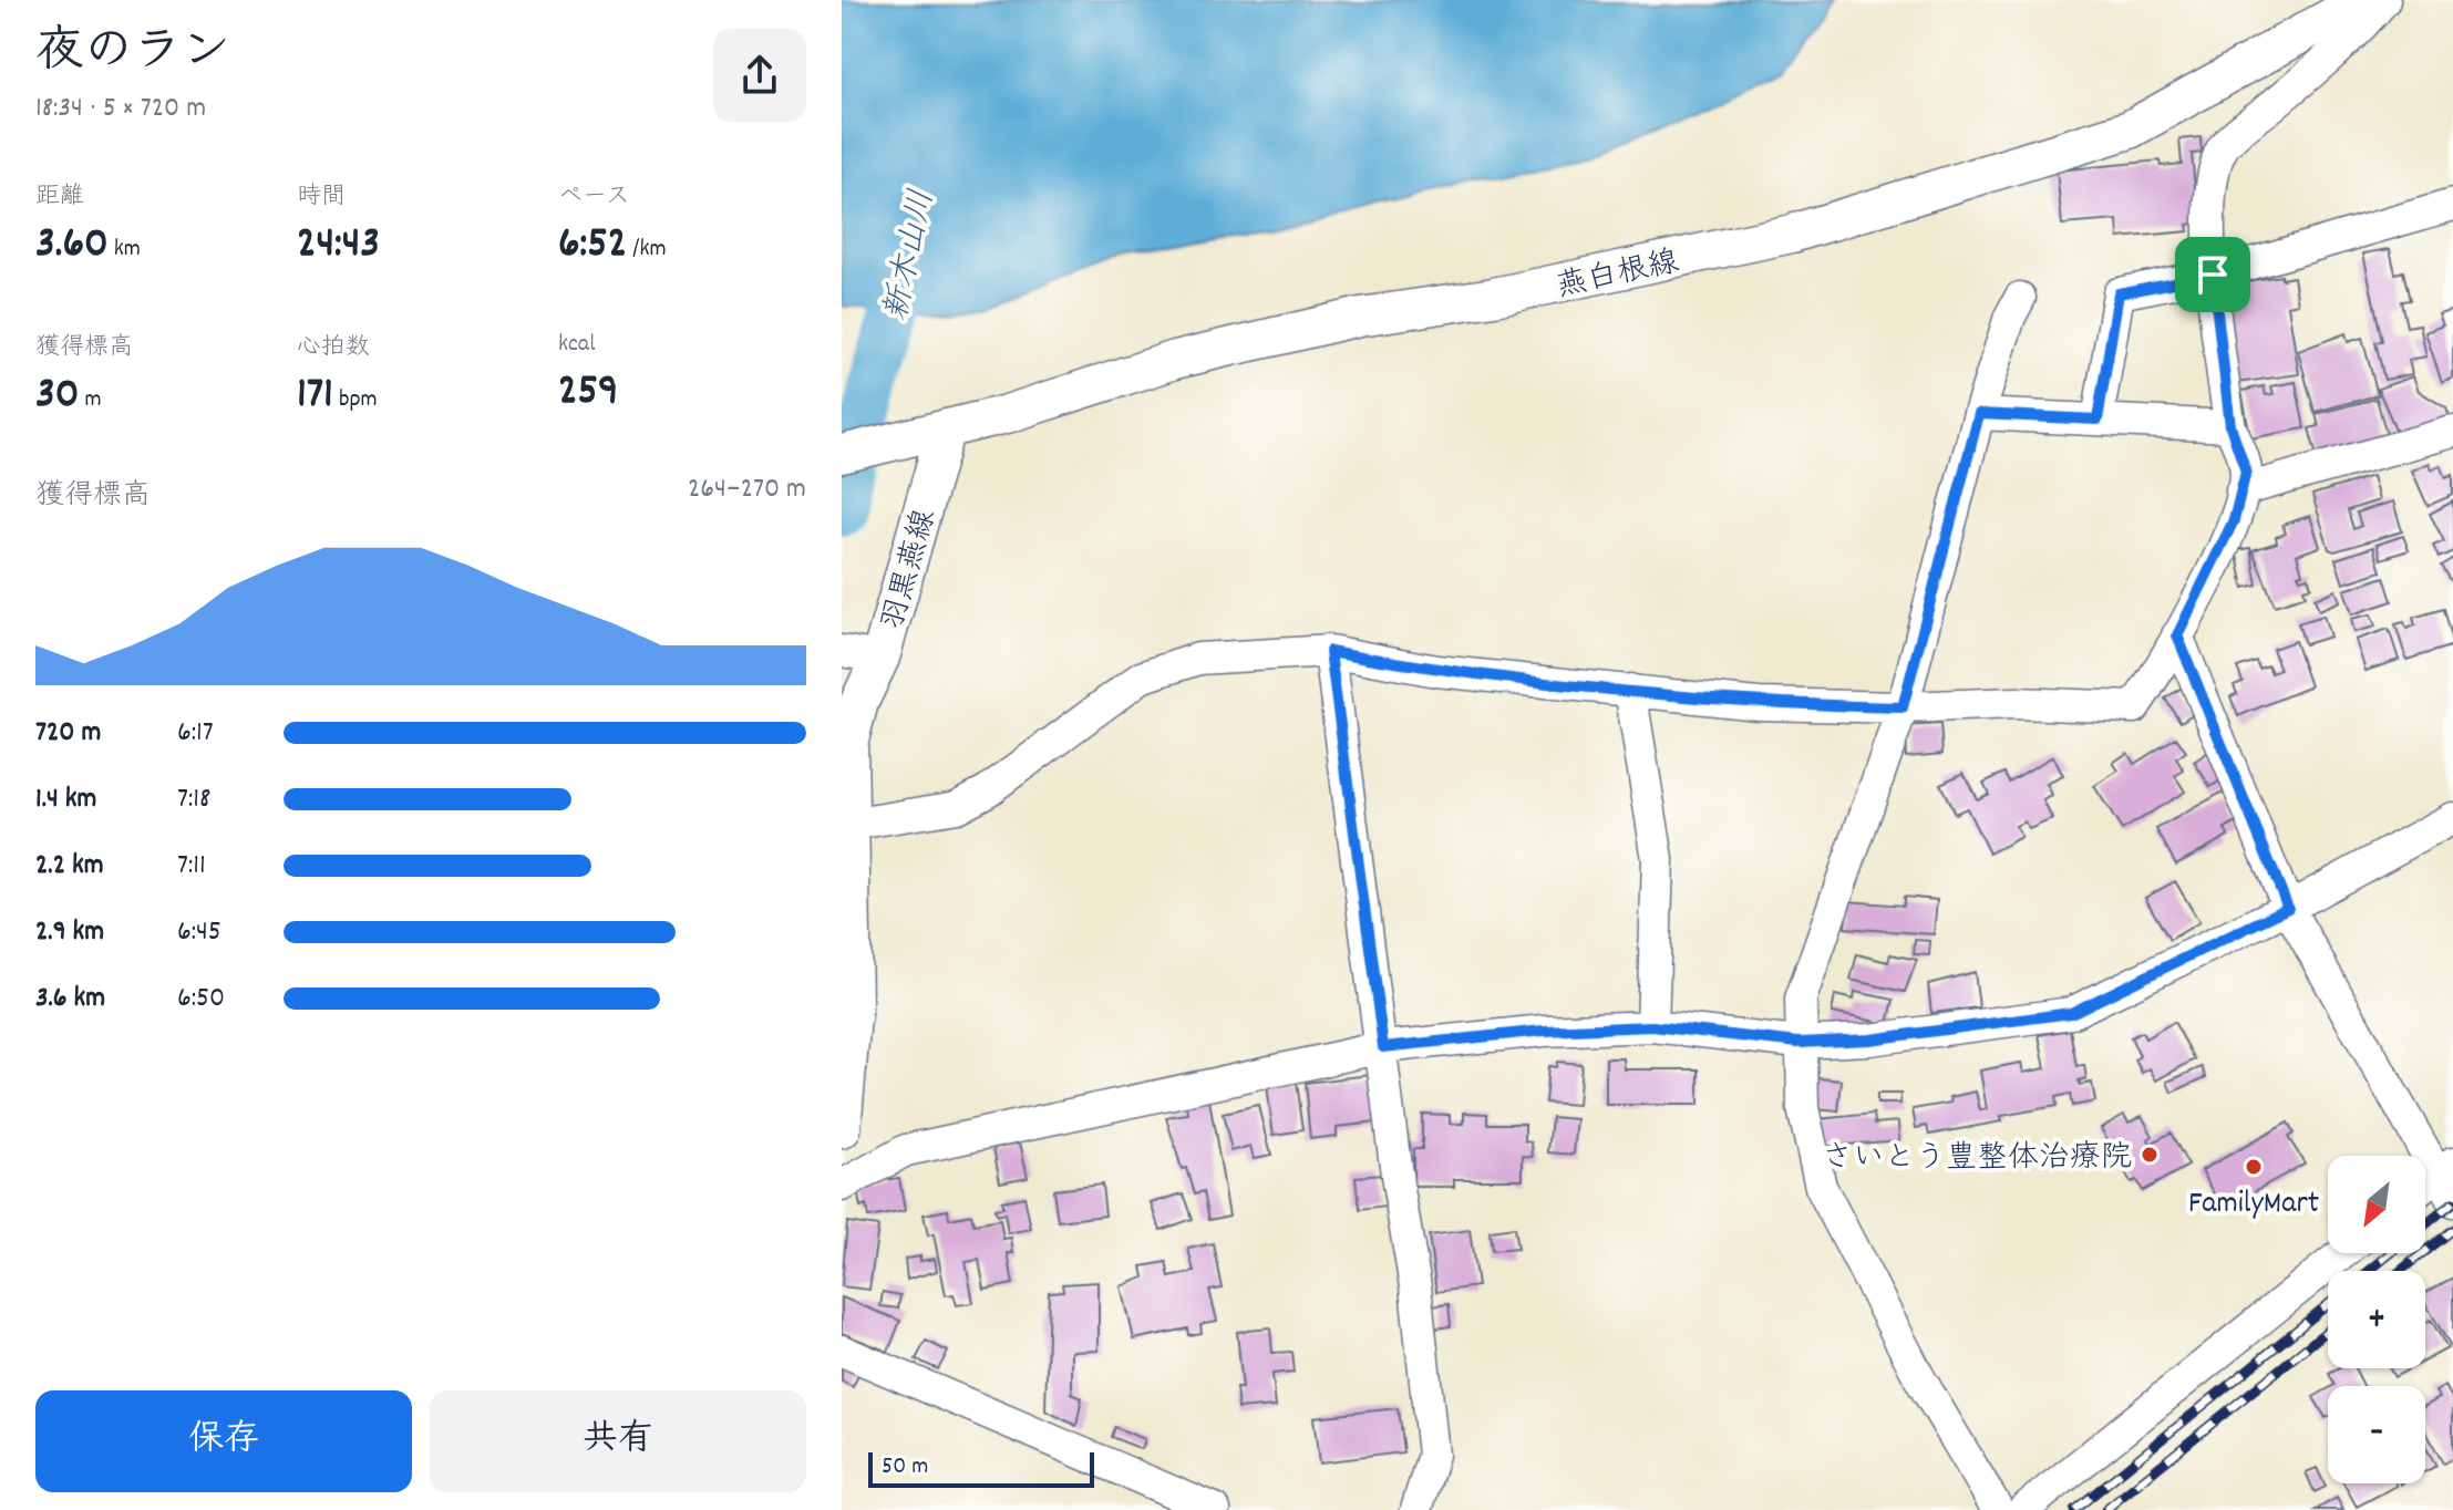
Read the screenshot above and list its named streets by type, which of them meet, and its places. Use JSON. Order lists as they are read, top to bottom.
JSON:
{
  "streets": {
    "main road": ["燕白根線", "羽黒燕線"]
  },
  "crossings": [
    ["燕白根線", "羽黒燕線"]
  ],
  "water": ["新木山川"],
  "places": ["さいとう豊整体治療院", "FamilyMart"],
  "scale_bar": "50 m",
  "north": "bottom left",
  "page": {
    "heading": ["夜のラン", "18:34 · 5 × 720 m"],
    "stats": [
      ["距離", "3.60 km"],
      ["時間", "24:43"],
      ["ペース", "6:52 /km"],
      ["獲得標高", "30 m"],
      ["心拍数", "171 bpm"],
      ["kcal", "259"]
    ],
    "chart": ["獲得標高", "264–270 m"],
    "list": [
      {
        "name": "720 m",
        "note": "6:17"
      },
      {
        "name": "1.4 km",
        "note": "7:18"
      },
      {
        "name": "2.2 km",
        "note": "7:11"
      },
      {
        "name": "2.9 km",
        "note": "6:45"
      },
      {
        "name": "3.6 km",
        "note": "6:50"
      }
    ],
    "map_buttons": ["+", "−"],
    "buttons": ["保存", "共有"],
    "scale": "50 m"
  }
}
